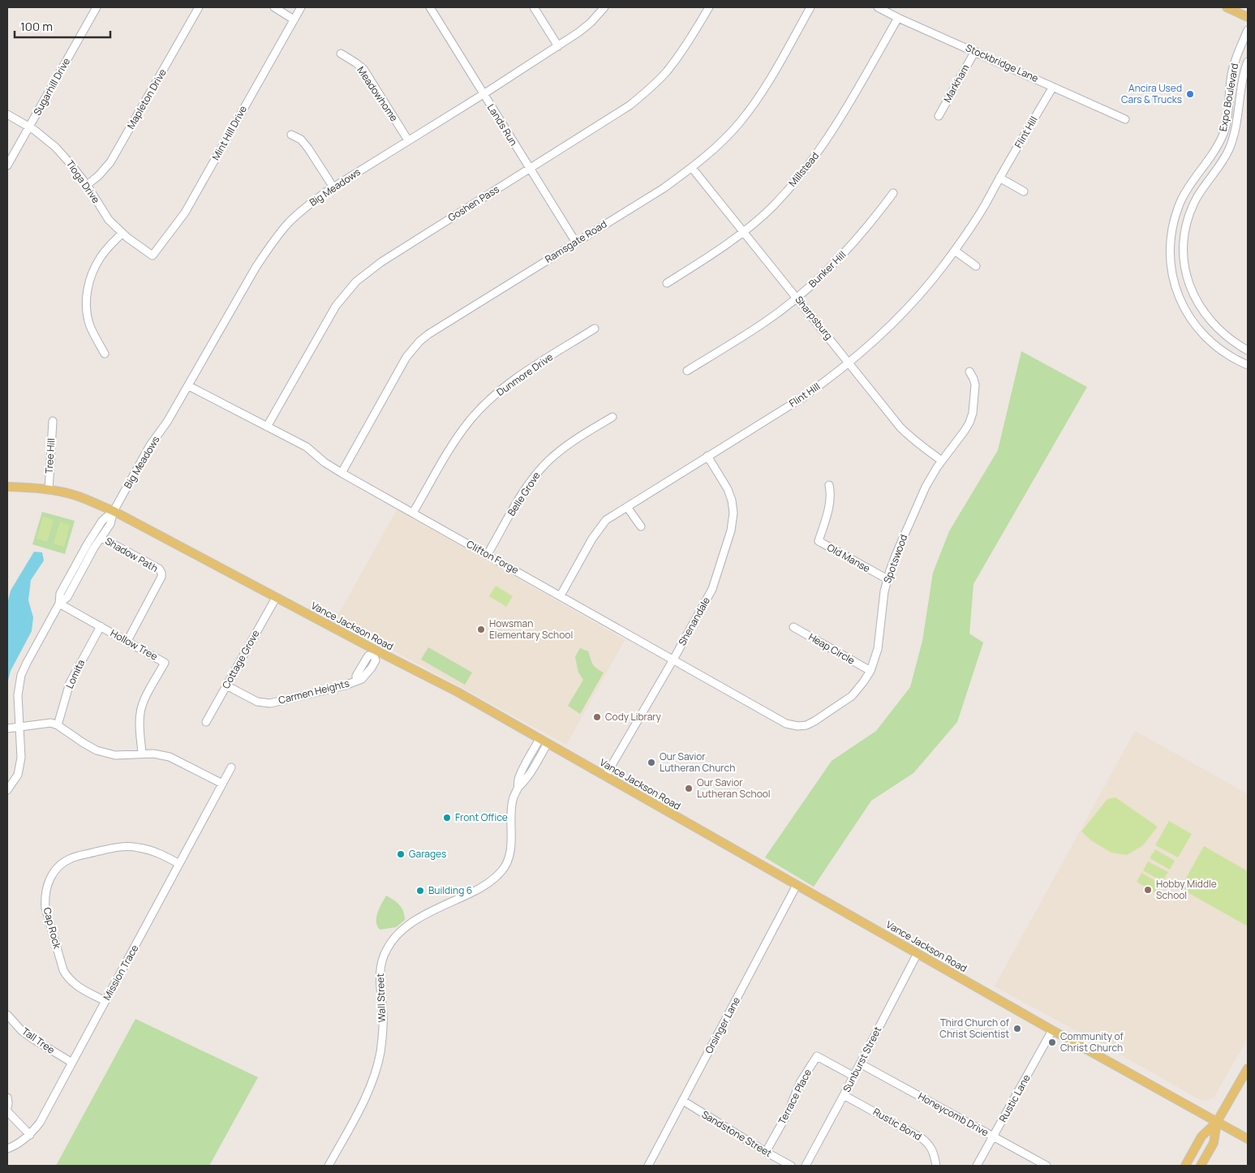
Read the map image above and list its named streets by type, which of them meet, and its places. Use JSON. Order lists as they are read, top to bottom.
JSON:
{
  "streets": {
    "main road": ["Vance Jackson Road"],
    "street": [
      "Stockbridge Lane",
      "Markham",
      "Sugarhill Drive",
      "Meadowhome",
      "Expo Boulevard",
      "Mapleton Drive",
      "Lands Run",
      "Flint Hill",
      "Mint Hill Drive",
      "Millstead",
      "Tioga Drive",
      "Big Meadows",
      "Goshen Pass",
      "Ramsgate Road",
      "Bunker Hill",
      "Sharpsburg",
      "Dunmore Drive",
      "Tree Hill",
      "Belle Grove",
      "Shadow Path",
      "Clifton Forge",
      "Old Manse",
      "Spotswood",
      "Shenandale",
      "Hollow Tree",
      "Heap Circle",
      "Cottage Grove",
      "Lomita",
      "Carmen Heights",
      "Cap Rock",
      "Mission Trace",
      "Wall Street",
      "Orsinger Lane",
      "Tall Tree",
      "Sunburst Street",
      "Terrace Place",
      "Rustic Lane",
      "Honeycomb Drive",
      "Rustic Bond",
      "Sandstone Street"
    ]
  },
  "crossings": [
    ["Stockbridge Lane", "Markham"],
    ["Stockbridge Lane", "Flint Hill"],
    ["Stockbridge Lane", "Millstead"],
    ["Sugarhill Drive", "Tioga Drive"],
    ["Meadowhome", "Big Meadows"],
    ["Mapleton Drive", "Tioga Drive"],
    ["Lands Run", "Big Meadows"],
    ["Lands Run", "Goshen Pass"],
    ["Lands Run", "Ramsgate Road"],
    ["Flint Hill", "Sharpsburg"],
    ["Flint Hill", "Clifton Forge"],
    ["Flint Hill", "Shenandale"],
    ["Mint Hill Drive", "Tioga Drive"],
    ["Millstead", "Sharpsburg"],
    ["Big Meadows", "Shadow Path"],
    ["Big Meadows", "Clifton Forge"],
    ["Big Meadows", "Vance Jackson Road"],
    ["Big Meadows", "Hollow Tree"],
    ["Goshen Pass", "Clifton Forge"],
    ["Ramsgate Road", "Sharpsburg"],
    ["Ramsgate Road", "Clifton Forge"],
    ["Bunker Hill", "Sharpsburg"],
    ["Sharpsburg", "Spotswood"],
    ["Dunmore Drive", "Clifton Forge"],
    ["Tree Hill", "Vance Jackson Road"],
    ["Belle Grove", "Clifton Forge"],
    ["Shadow Path", "Hollow Tree"],
    ["Clifton Forge", "Spotswood"],
    ["Clifton Forge", "Shenandale"],
    ["Old Manse", "Spotswood"],
    ["Spotswood", "Heap Circle"],
    ["Shenandale", "Vance Jackson Road"],
    ["Vance Jackson Road", "Cottage Grove"],
    ["Vance Jackson Road", "Carmen Heights"],
    ["Vance Jackson Road", "Wall Street"],
    ["Vance Jackson Road", "Orsinger Lane"],
    ["Vance Jackson Road", "Sunburst Street"],
    ["Vance Jackson Road", "Rustic Lane"],
    ["Hollow Tree", "Lomita"],
    ["Cottage Grove", "Carmen Heights"],
    ["Cap Rock", "Mission Trace"],
    ["Mission Trace", "Tall Tree"],
    ["Orsinger Lane", "Sandstone Street"],
    ["Sunburst Street", "Terrace Place"],
    ["Sunburst Street", "Honeycomb Drive"],
    ["Sunburst Street", "Rustic Bond"],
    ["Terrace Place", "Sandstone Street"],
    ["Rustic Lane", "Honeycomb Drive"]
  ],
  "places": [
    "Ancira Used Cars & Trucks",
    "Howsman Elementary School",
    "Cody Library",
    "Our Savior Lutheran Church",
    "Our Savior Lutheran School",
    "Front Office",
    "Garages",
    "Hobby Middle School",
    "Building 6",
    "Third Church of Christ Scientist",
    "Community of Christ Church"
  ],
  "scale_bar": "100 m"
}
